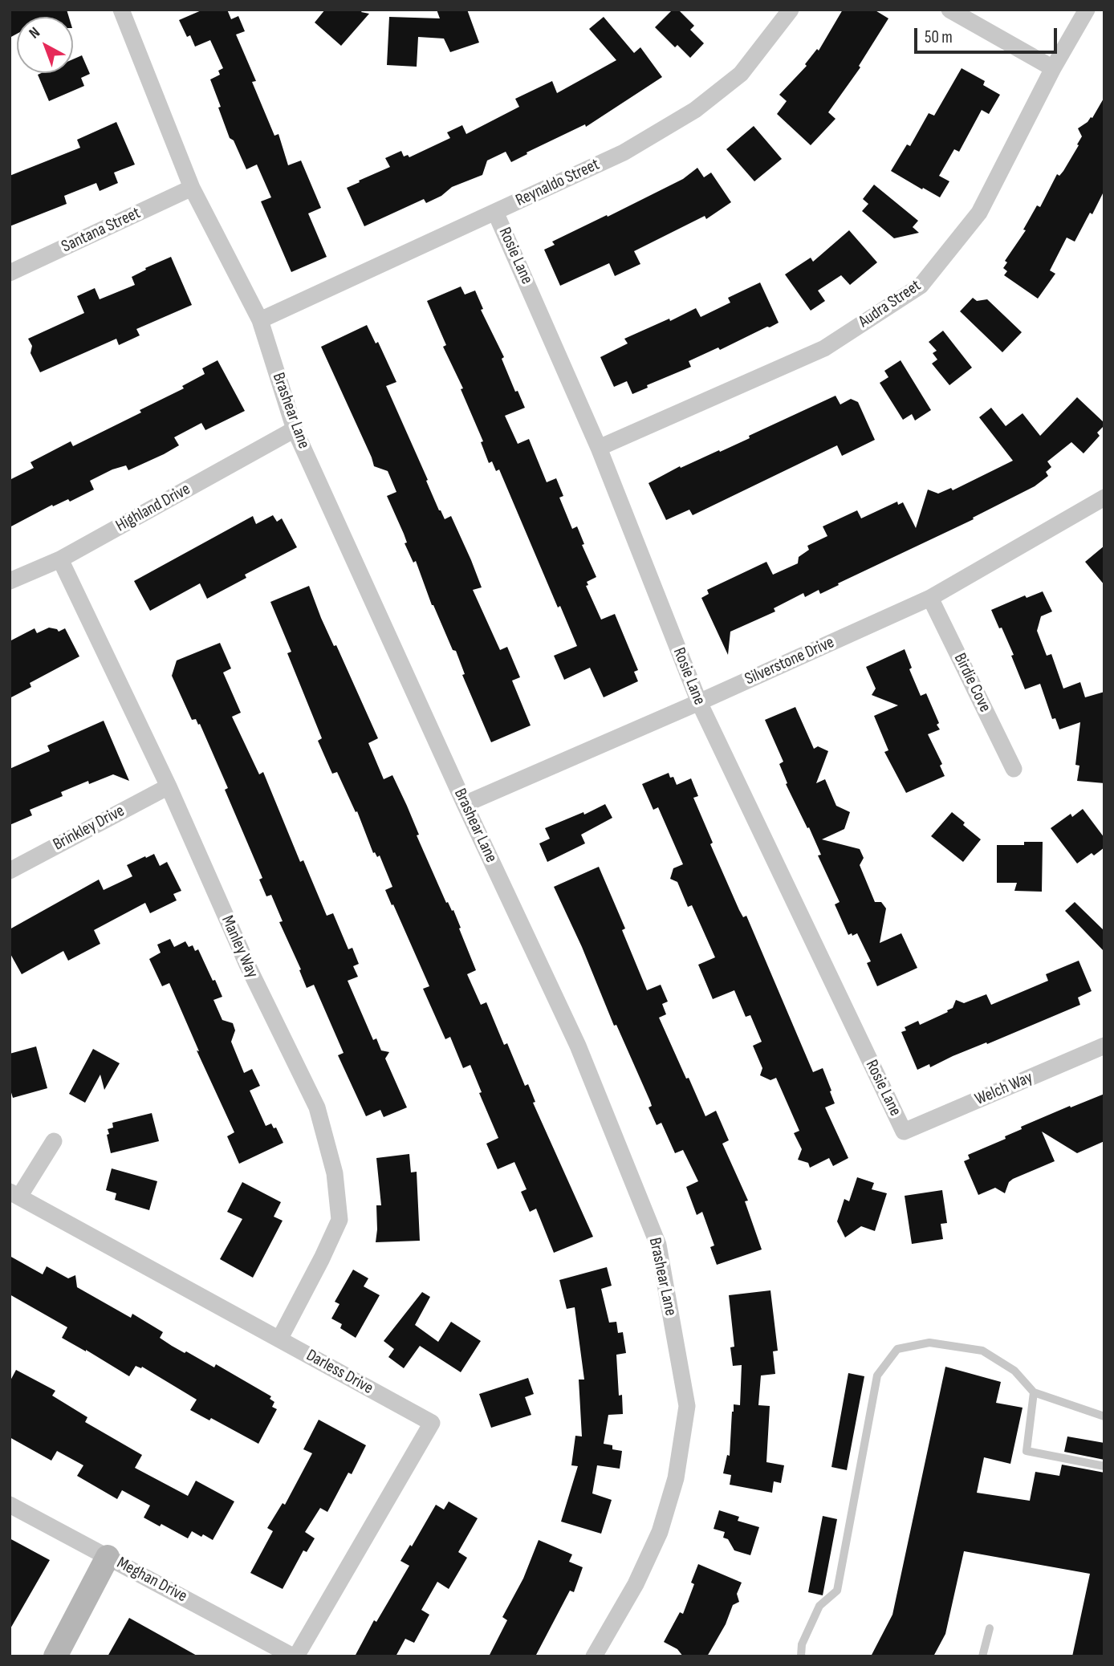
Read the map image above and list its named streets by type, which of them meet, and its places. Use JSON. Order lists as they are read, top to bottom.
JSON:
{
  "streets": {
    "street": [
      "Reynaldo Street",
      "Santana Street",
      "Rosie Lane",
      "Audra Street",
      "Brashear Lane",
      "Highland Drive",
      "Silverstone Drive",
      "Birdie Cove",
      "Brinkley Drive",
      "Manley Way",
      "Welch Way",
      "Darless Drive",
      "Meghan Drive"
    ]
  },
  "crossings": [
    ["Reynaldo Street", "Rosie Lane"],
    ["Reynaldo Street", "Brashear Lane"],
    ["Santana Street", "Brashear Lane"],
    ["Rosie Lane", "Audra Street"],
    ["Rosie Lane", "Silverstone Drive"],
    ["Rosie Lane", "Welch Way"],
    ["Brashear Lane", "Highland Drive"],
    ["Brashear Lane", "Silverstone Drive"],
    ["Highland Drive", "Manley Way"],
    ["Silverstone Drive", "Birdie Cove"],
    ["Brinkley Drive", "Manley Way"],
    ["Manley Way", "Darless Drive"],
    ["Darless Drive", "Meghan Drive"]
  ],
  "scale_bar": "50 m",
  "north": "top left"
}
